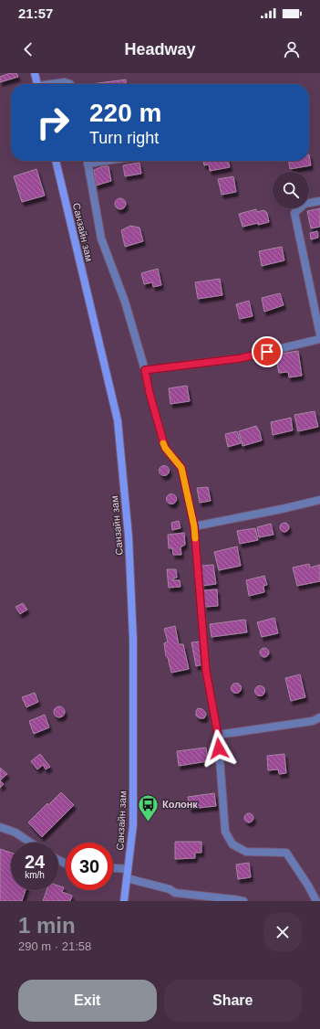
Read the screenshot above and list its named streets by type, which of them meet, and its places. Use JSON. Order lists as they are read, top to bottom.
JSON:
{
  "streets": {
    "main road": ["Санзайн зам"]
  },
  "places": {
    "bus stop": ["Колонк"]
  },
  "page": {
    "status": "21:57",
    "header": "Headway",
    "turn": ["220 m", "Turn right"],
    "speed": "24 km/h",
    "limit": "30",
    "heading": ["1 min", "290 m · 21:58"],
    "buttons": ["Exit", "Share"]
  }
}
